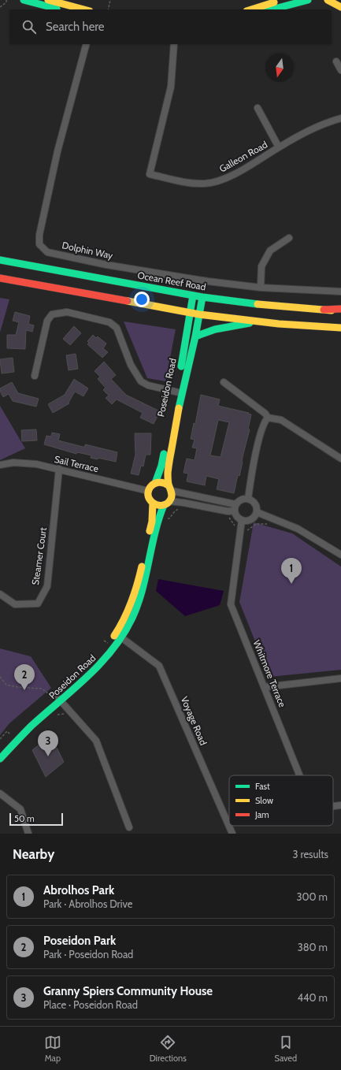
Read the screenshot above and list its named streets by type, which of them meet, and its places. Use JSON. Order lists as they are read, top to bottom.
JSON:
{
  "streets": {
    "main road": ["Ocean Reef Road", "Poseidon Road"],
    "street": [
      "Galleon Road",
      "Dolphin Way",
      "Sail Terrace",
      "Steamer Court",
      "Whitmore Terrace",
      "Voyage Road"
    ]
  },
  "crossings": [
    ["Ocean Reef Road", "Poseidon Road"],
    ["Poseidon Road", "Sail Terrace"],
    ["Poseidon Road", "Voyage Road"],
    ["Sail Terrace", "Steamer Court"]
  ],
  "legend": ["Fast", "Slow", "Jam"],
  "scale_bar": "50 m",
  "north": "bottom",
  "page": {
    "search": "Search here",
    "pins": ["1", "2", "3"],
    "scale": "50 m",
    "heading": ["Nearby", "3 results"],
    "list": [
      {
        "mark": "1",
        "name": "Abrolhos Park",
        "note": "Park · Abrolhos Drive",
        "value": "300 m"
      },
      {
        "mark": "2",
        "name": "Poseidon Park",
        "note": "Park · Poseidon Road",
        "value": "380 m"
      },
      {
        "mark": "3",
        "name": "Granny Spiers Community House",
        "note": "Place · Poseidon Road",
        "value": "440 m"
      }
    ],
    "nav": ["Map", "Directions", "Saved"]
  }
}
